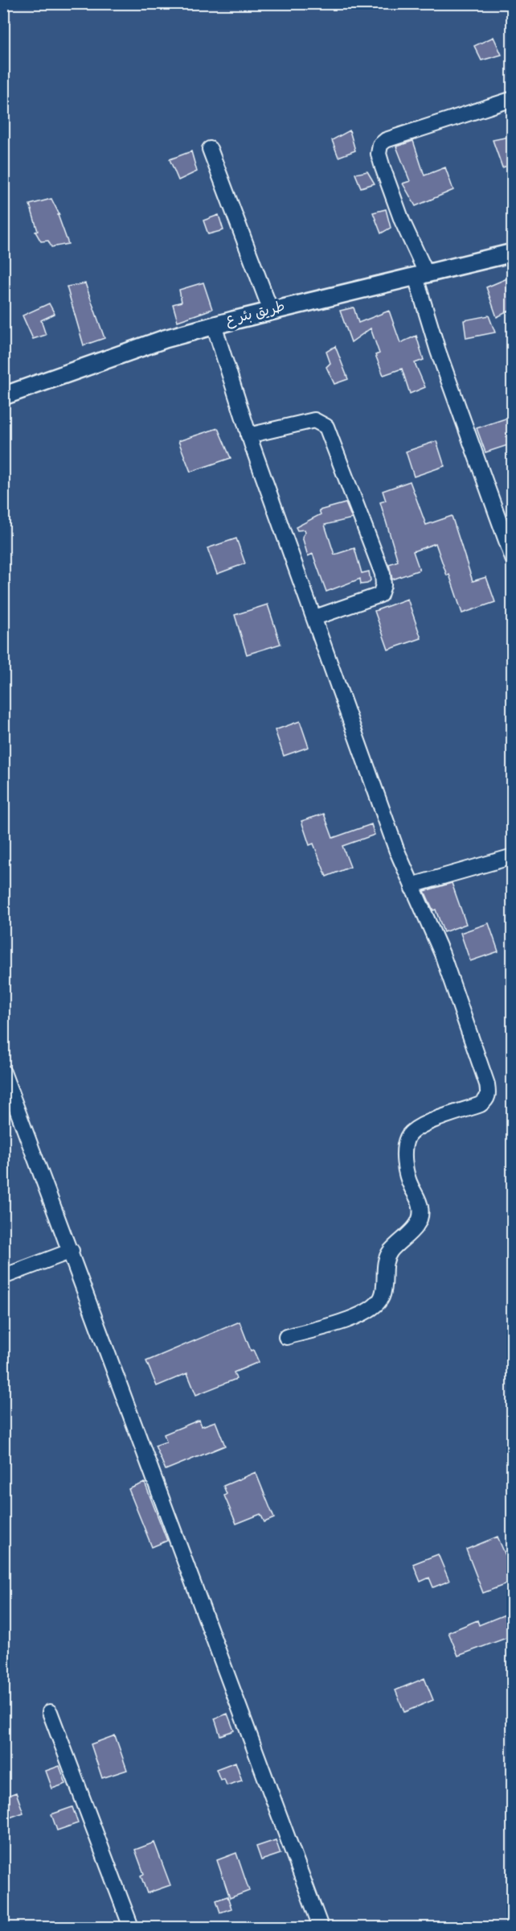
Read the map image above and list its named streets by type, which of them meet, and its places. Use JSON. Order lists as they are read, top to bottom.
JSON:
{
  "streets": {
    "street": ["طريق بئر ع"]
  }
}
